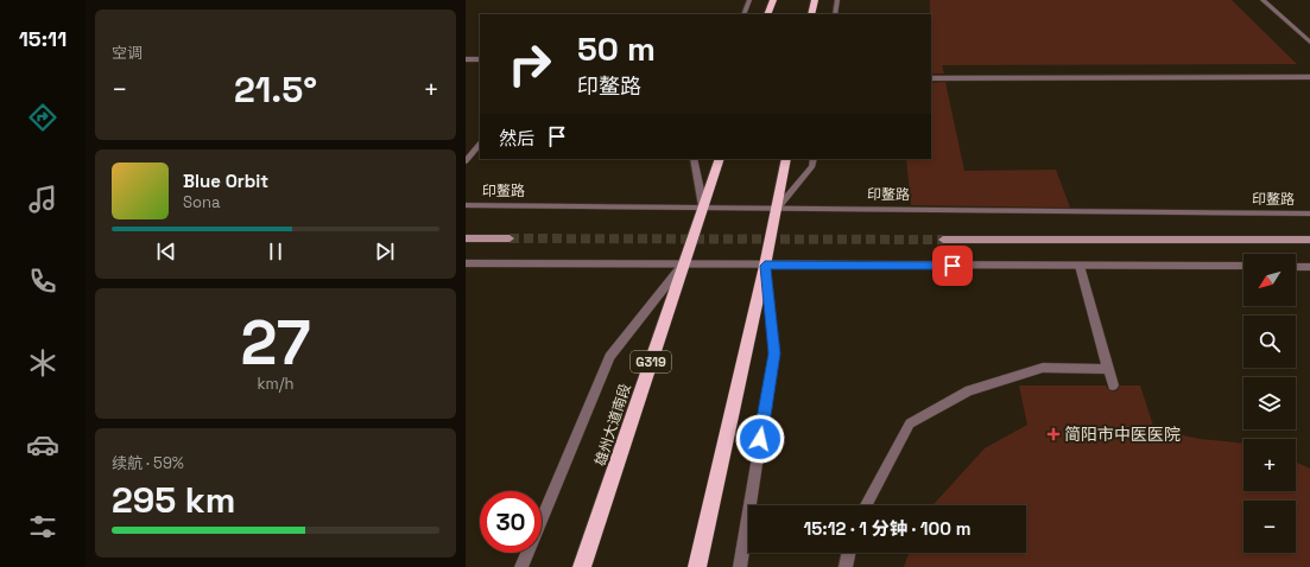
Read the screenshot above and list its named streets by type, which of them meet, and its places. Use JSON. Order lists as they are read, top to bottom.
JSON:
{
  "streets": {
    "highway": ["G319", "雄州大道南段"],
    "street": ["印鳌路"]
  },
  "crossings": [
    ["印鳌路", "雄州大道南段"]
  ],
  "places": {
    "health": ["简阳市中医医院"]
  },
  "north": "bottom left",
  "page": {
    "tabs": "15:11",
    "tile": [
      "空调",
      ["27", "km/h"],
      ["续航 · 59%", "295 km"]
    ],
    "turn": ["50 m", "印鳌路"],
    "heat": ["−", "21.5°", "+"],
    "then": "然后",
    "song": ["Blue Orbit", "Sona"],
    "map_buttons": ["+", "−"],
    "limit": "30",
    "trip": "15:12 · 1 分钟 · 100 m"
  }
}
